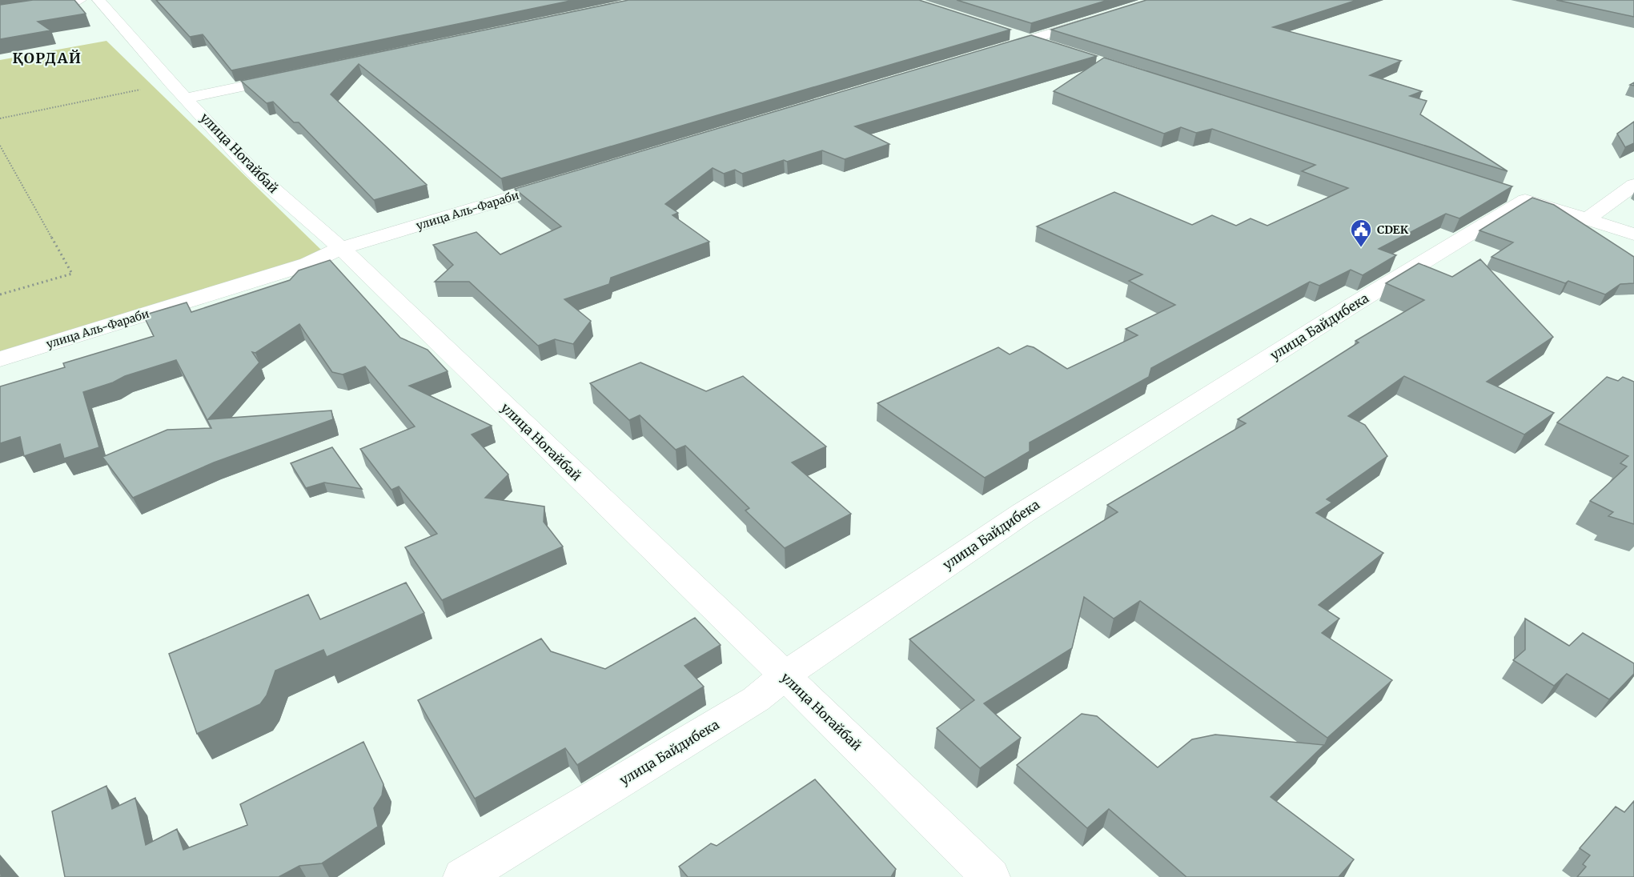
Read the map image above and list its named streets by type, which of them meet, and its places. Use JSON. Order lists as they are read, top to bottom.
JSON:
{
  "streets": {
    "street": ["улица Ногайбай", "улица Аль-Фараби", "улица Байдибека"]
  },
  "crossings": [
    ["улица Ногайбай", "улица Аль-Фараби"],
    ["улица Ногайбай", "улица Байдибека"]
  ],
  "districts": ["ҚОРДАЙ"],
  "places": {
    "public building": ["CDEK"]
  }
}
